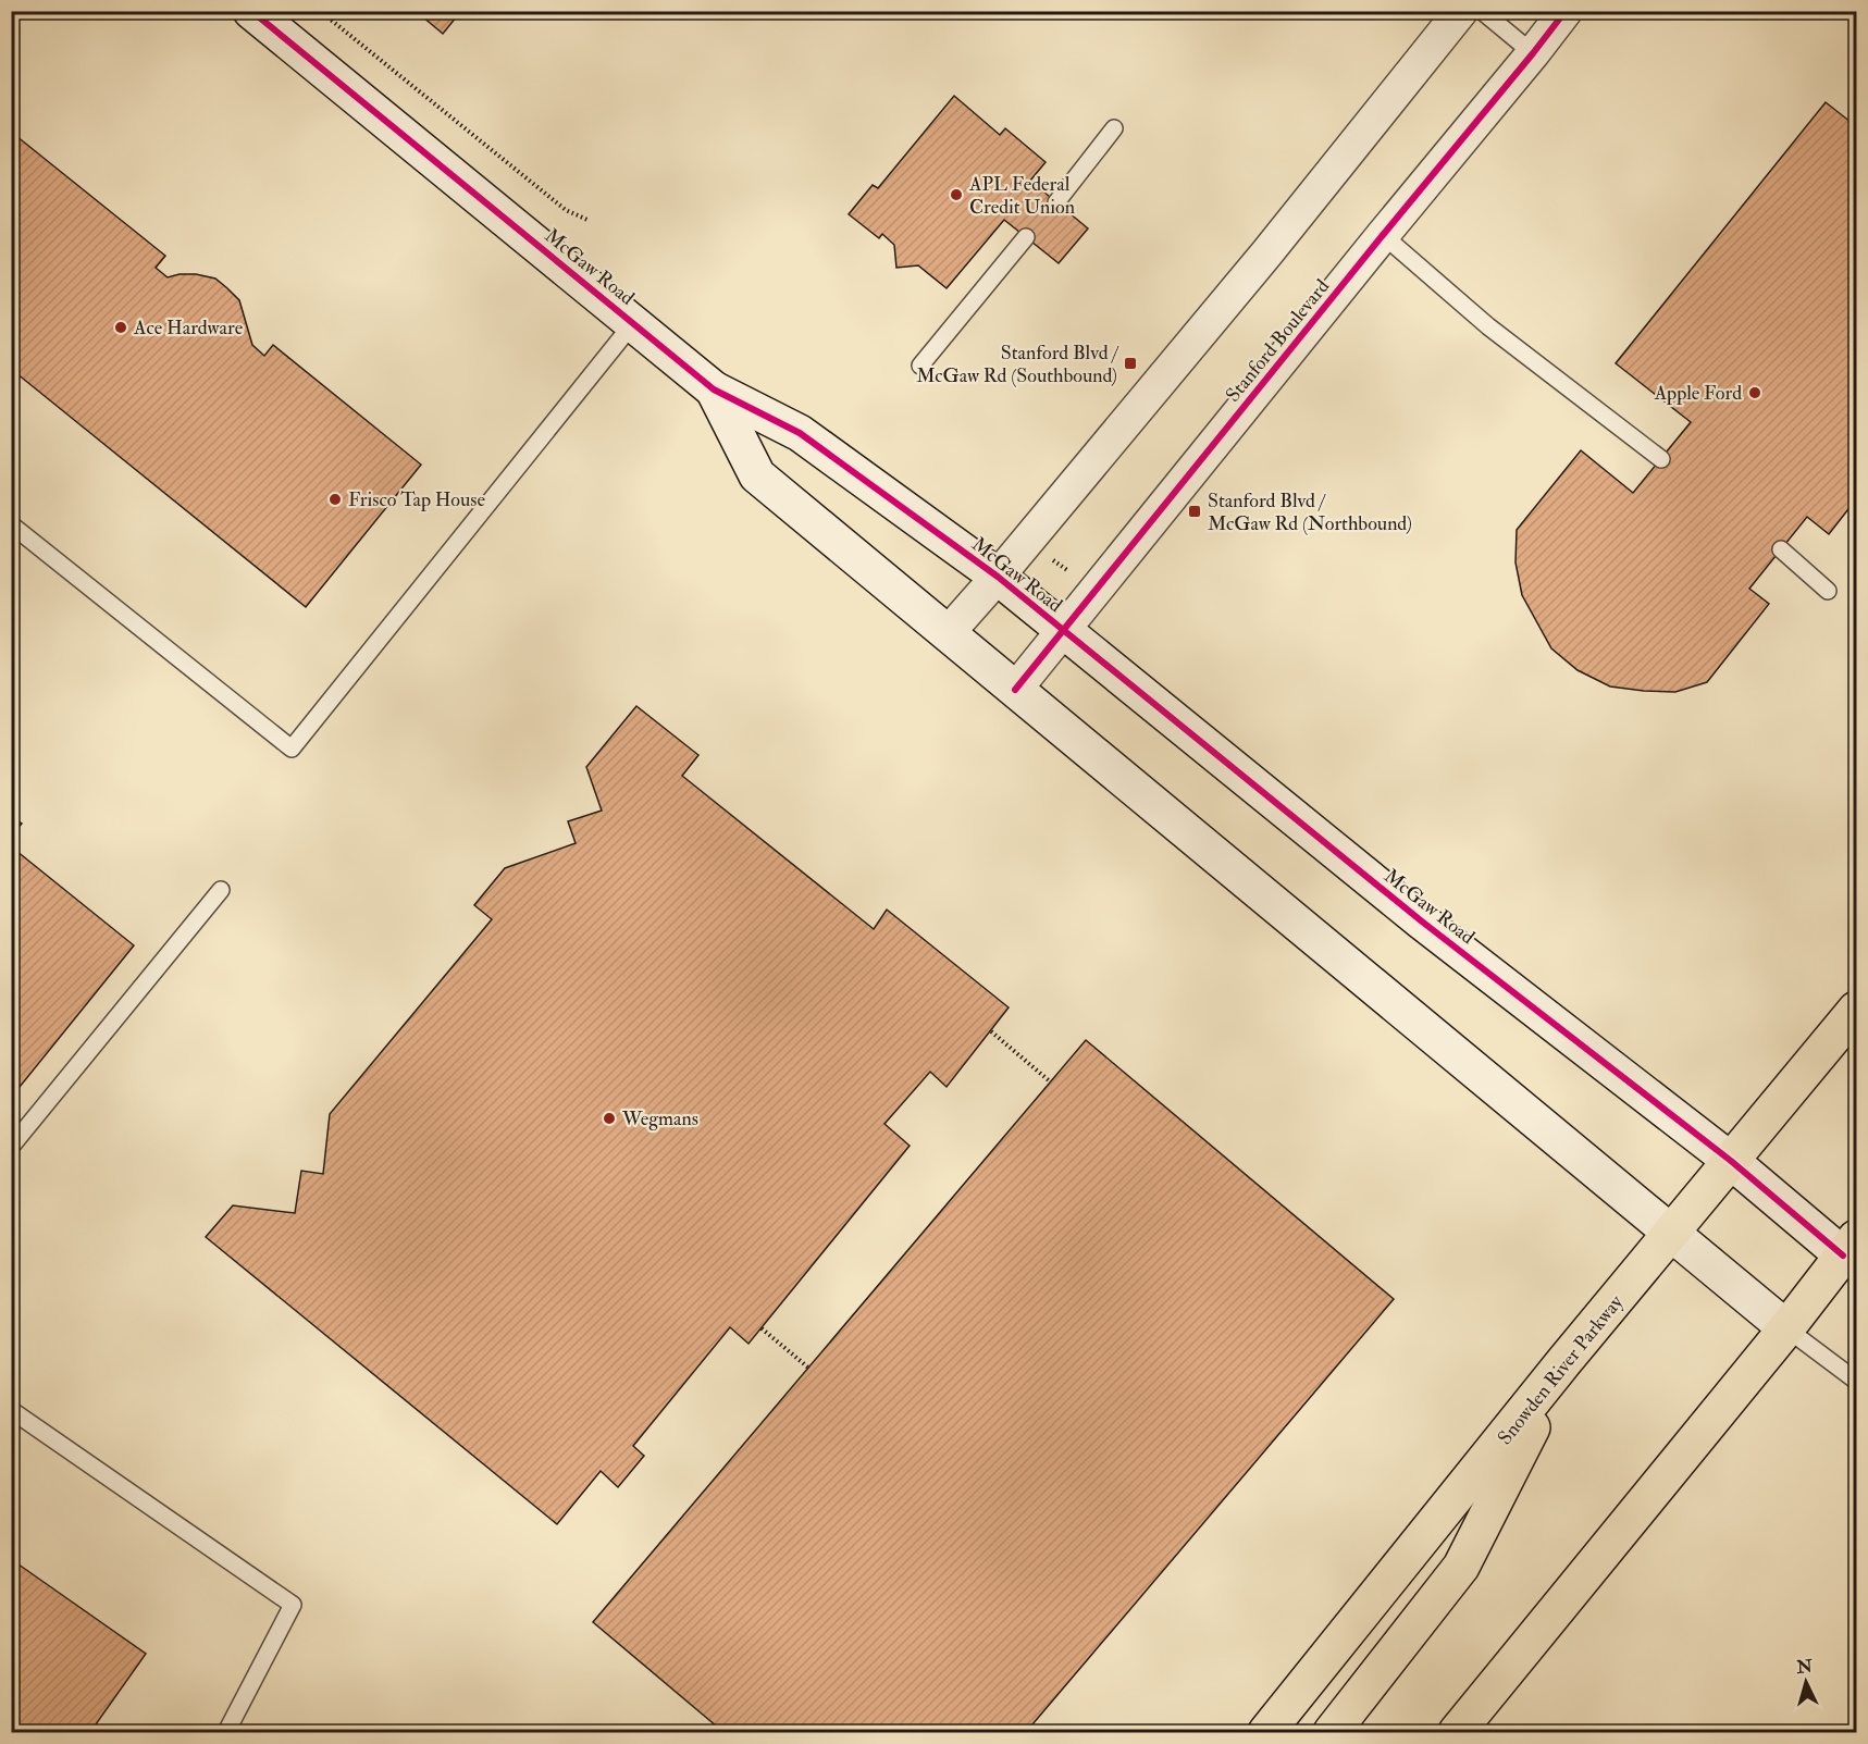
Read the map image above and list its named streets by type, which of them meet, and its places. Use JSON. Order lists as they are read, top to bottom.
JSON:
{
  "streets": {
    "main road": ["Snowden River Parkway"],
    "street": ["McGaw Road", "Stanford Boulevard"]
  },
  "crossings": [
    ["McGaw Road", "Stanford Boulevard"],
    ["McGaw Road", "Snowden River Parkway"]
  ],
  "places": {
    "other": [
      "APL Federal Credit Union",
      "Ace Hardware",
      "Apple Ford",
      "Frisco Tap House",
      "Wegmans"
    ],
    "transit": ["Stanford Blvd / McGaw Rd (Southbound)", "Stanford Blvd / McGaw Rd (Northbound)"]
  },
  "north": "top"
}
